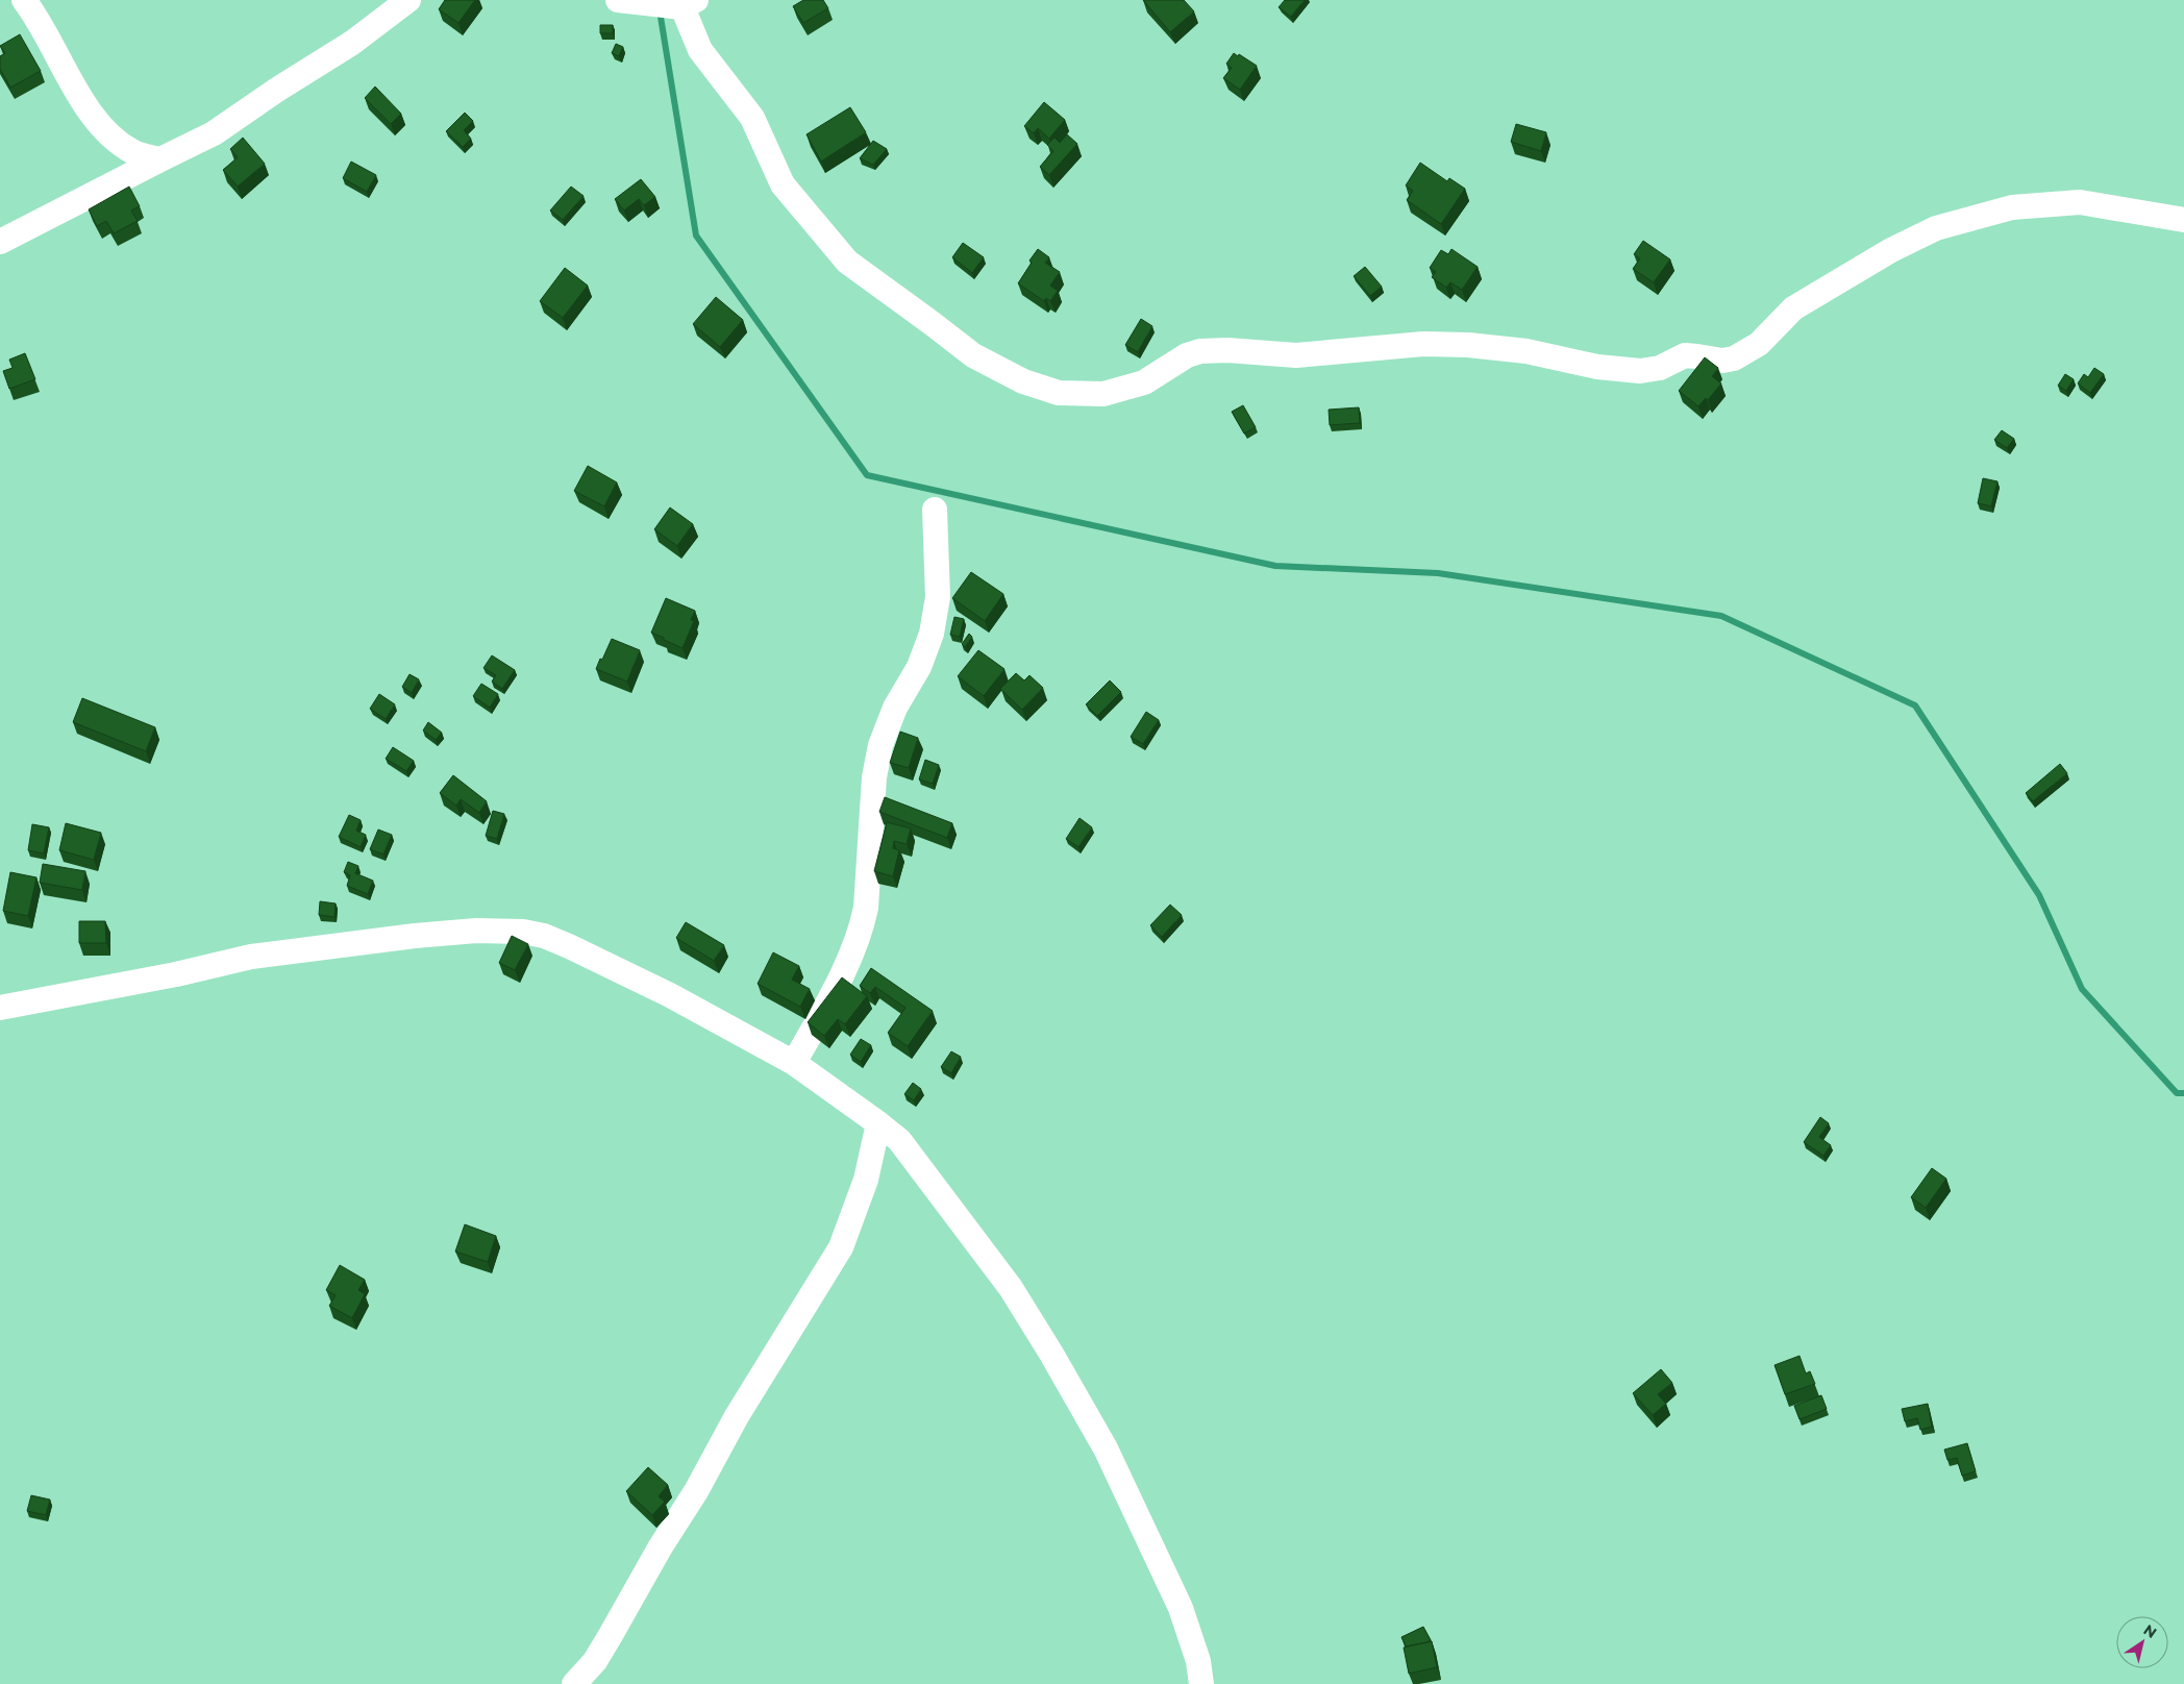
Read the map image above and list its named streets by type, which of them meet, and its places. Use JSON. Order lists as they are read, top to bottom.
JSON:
{
  "north": "top right"
}
